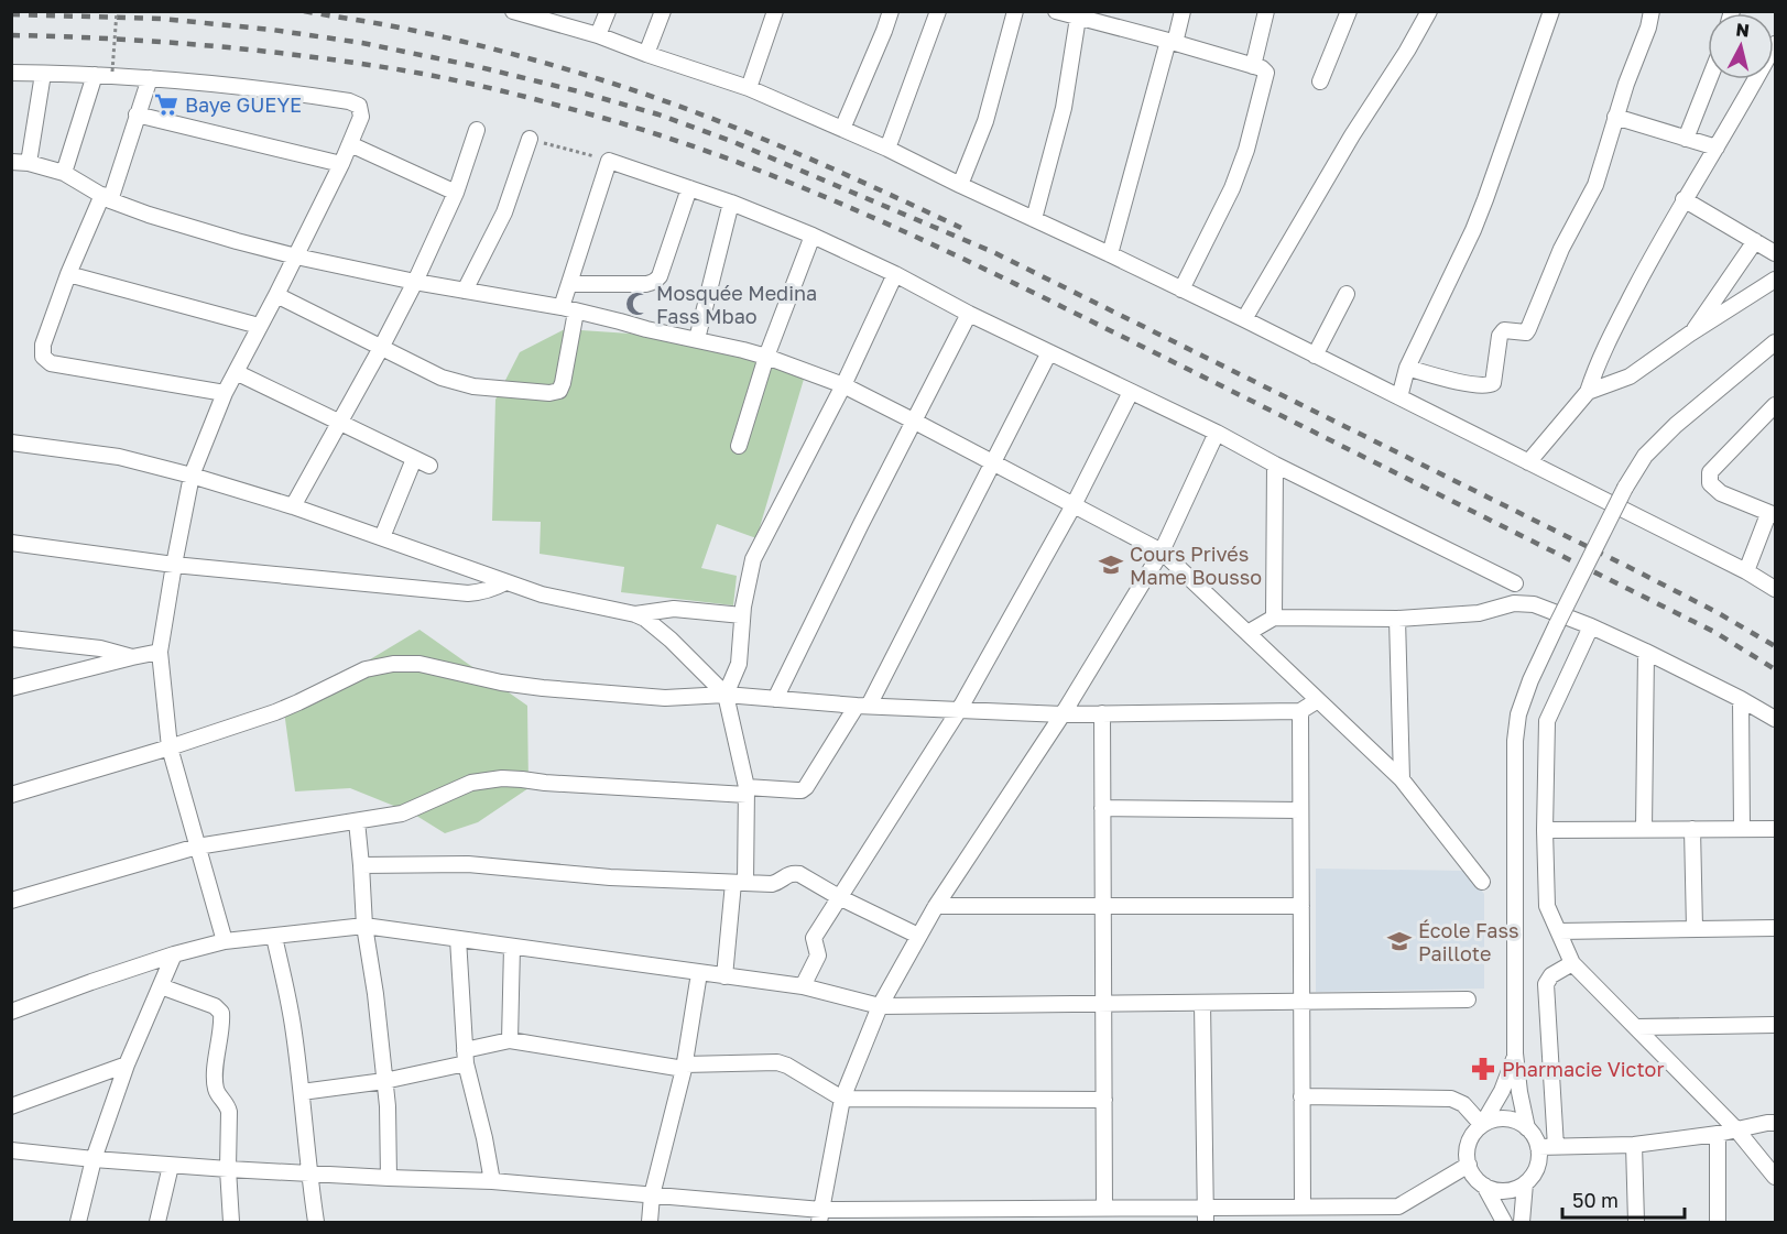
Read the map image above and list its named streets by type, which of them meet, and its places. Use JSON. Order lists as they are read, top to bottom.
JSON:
{
  "places": {
    "supermarket": ["Baye GUEYE"],
    "mosque": ["Mosquée Medina Fass Mbao"],
    "school or university": ["Cours Privés Mame Bousso", "École Fass Paillote"],
    "pharmacy": ["Pharmacie Victor"]
  },
  "scale_bar": "50 m",
  "north": "top"
}
